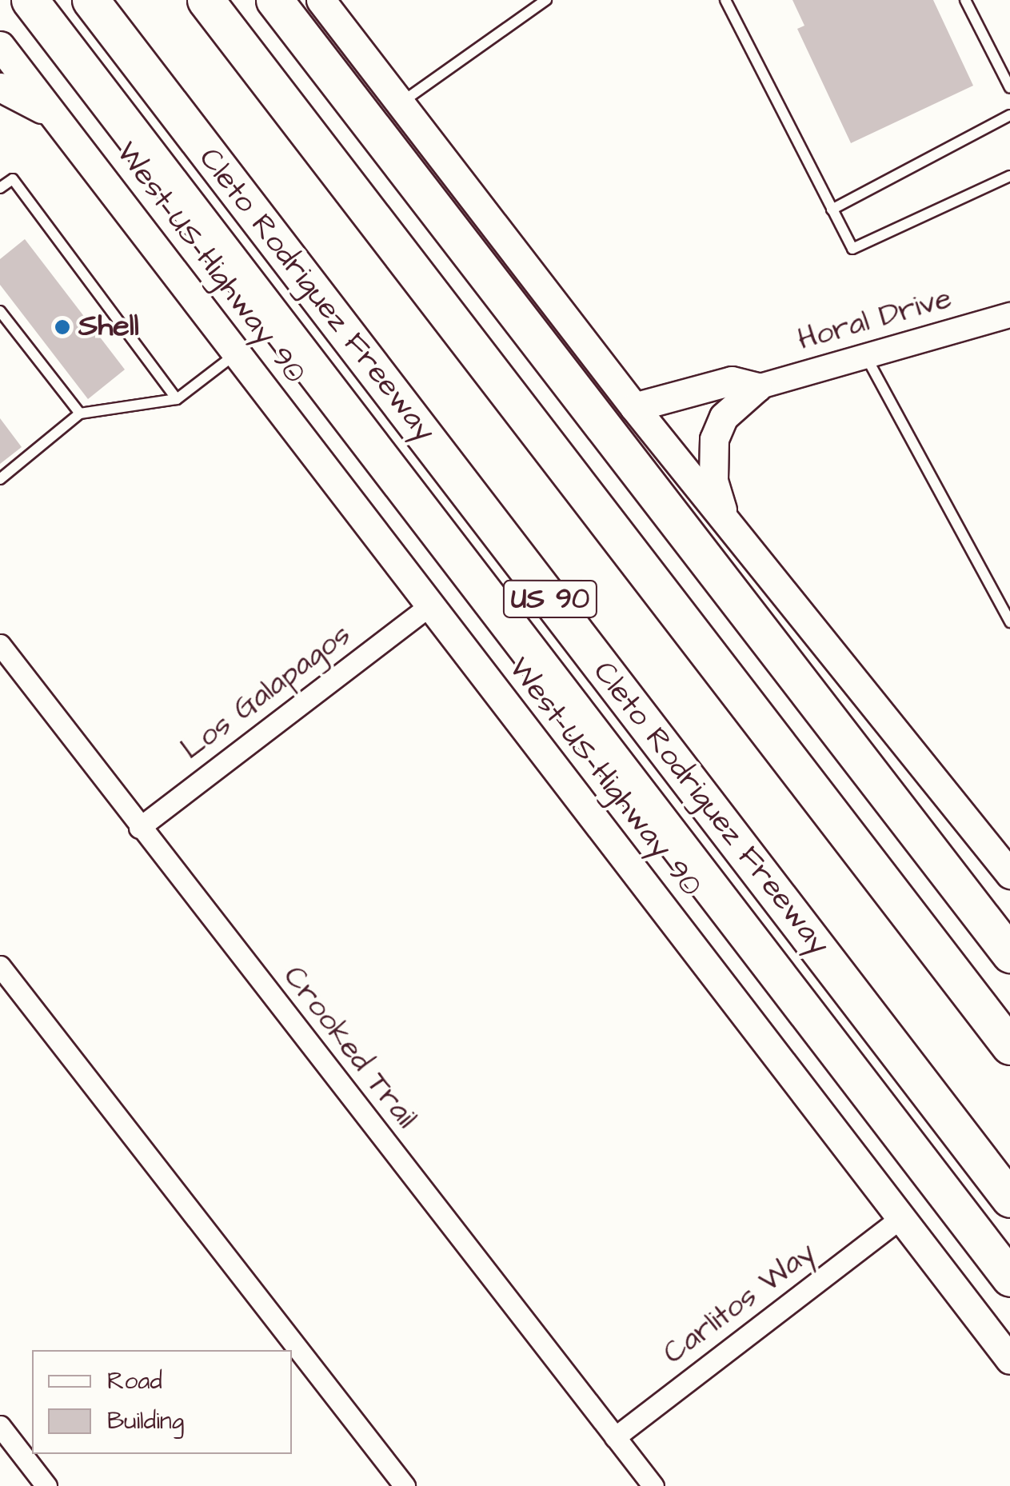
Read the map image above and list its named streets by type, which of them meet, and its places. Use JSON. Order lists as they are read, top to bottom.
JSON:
{
  "streets": {
    "highway": ["Cleto Rodriguez Freeway", "US 90"],
    "main road": ["West US Highway 90"],
    "street": [
      "Horal Drive",
      "Los Galapagos",
      "Crooked Trail",
      "Carlitos Way"
    ]
  },
  "crossings": [
    ["West US Highway 90", "Los Galapagos"],
    ["West US Highway 90", "Carlitos Way"],
    ["Los Galapagos", "Crooked Trail"],
    ["Crooked Trail", "Carlitos Way"]
  ],
  "places": ["Shell"],
  "legend": ["Road", "Building"]
}
